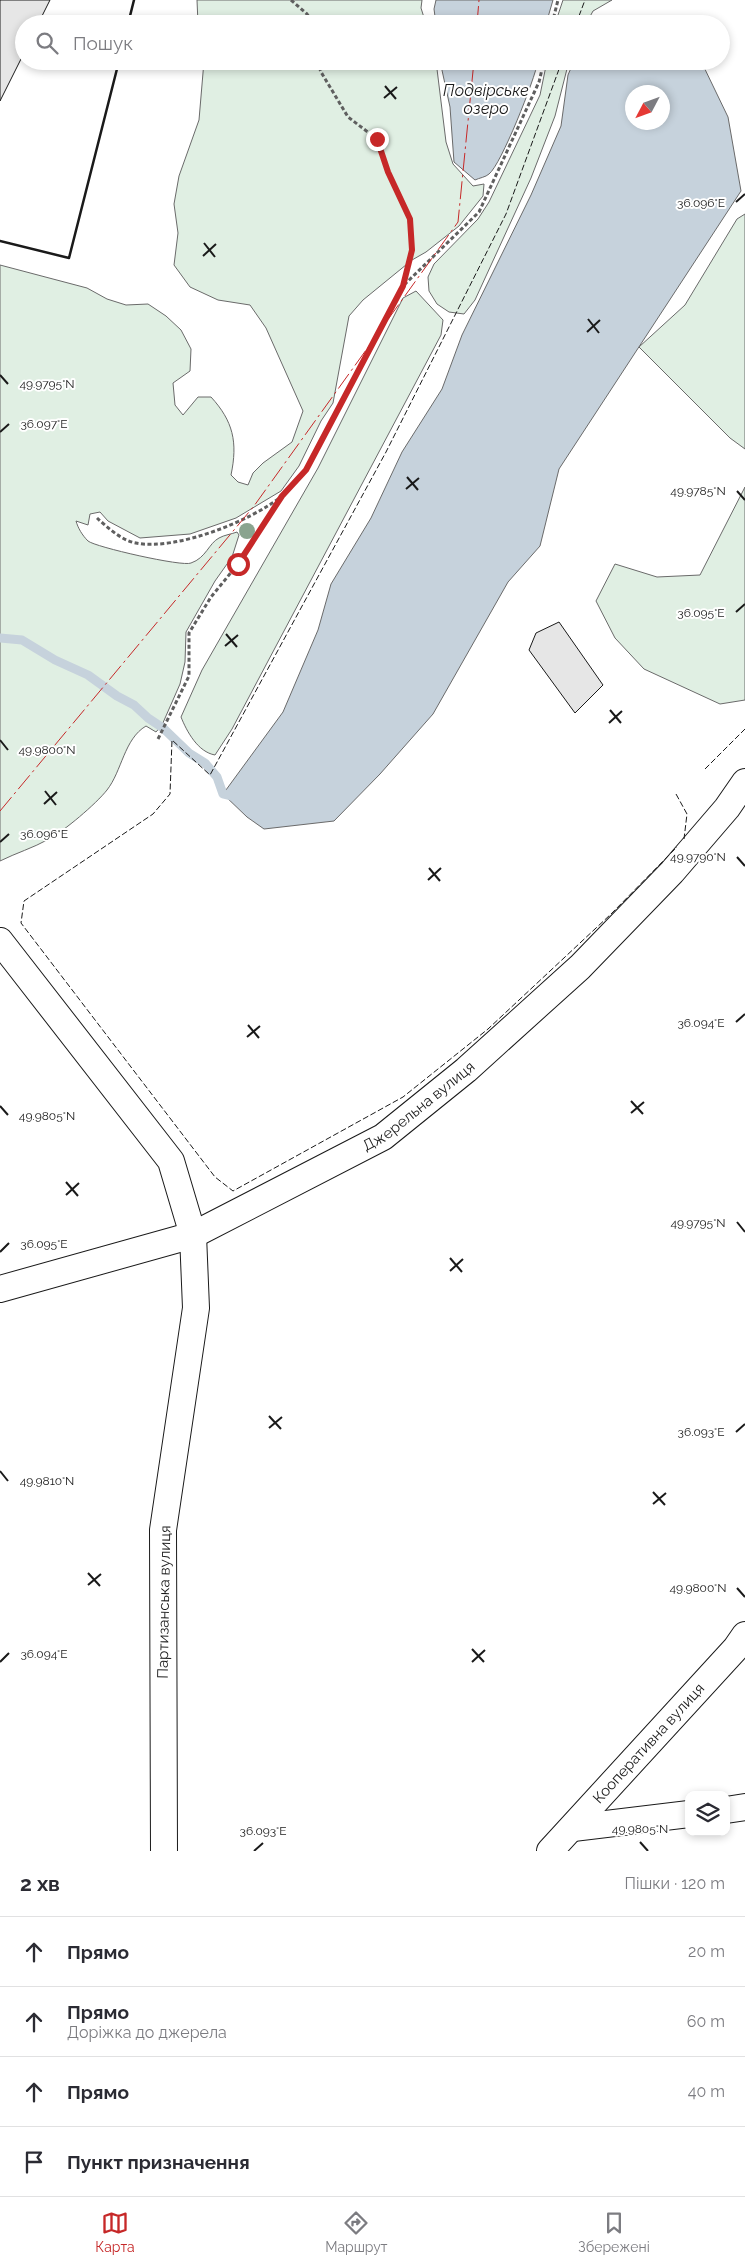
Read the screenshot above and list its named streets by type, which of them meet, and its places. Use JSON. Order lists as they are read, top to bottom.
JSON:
{
  "streets": {
    "street": ["Джерельна вулиця", "Партизанська вулиця", "Кооперативна вулиця"]
  },
  "crossings": [
    ["Джерельна вулиця", "Партизанська вулиця"]
  ],
  "water": ["Подвірське озеро"],
  "north": "bottom left",
  "page": {
    "search": "Пошук",
    "heading": ["2 хв", "Пішки · 120 m"],
    "list": [
      ["Прямо", "20 m"],
      ["Прямо", "Доріжка до джерела", "60 m"],
      ["Прямо", "40 m"],
      "Пункт призначення"
    ],
    "nav": ["Карта", "Маршрут", "Збережені"]
  },
  "coordinates": [
    "36.096°E",
    "49.9795°N",
    "36.097°E",
    "49.9785°N",
    "36.095°E",
    "49.9800°N",
    "49.9790°N",
    "36.094°E",
    "49.9805°N",
    "36.093°E",
    "49.9810°N"
  ]
}
